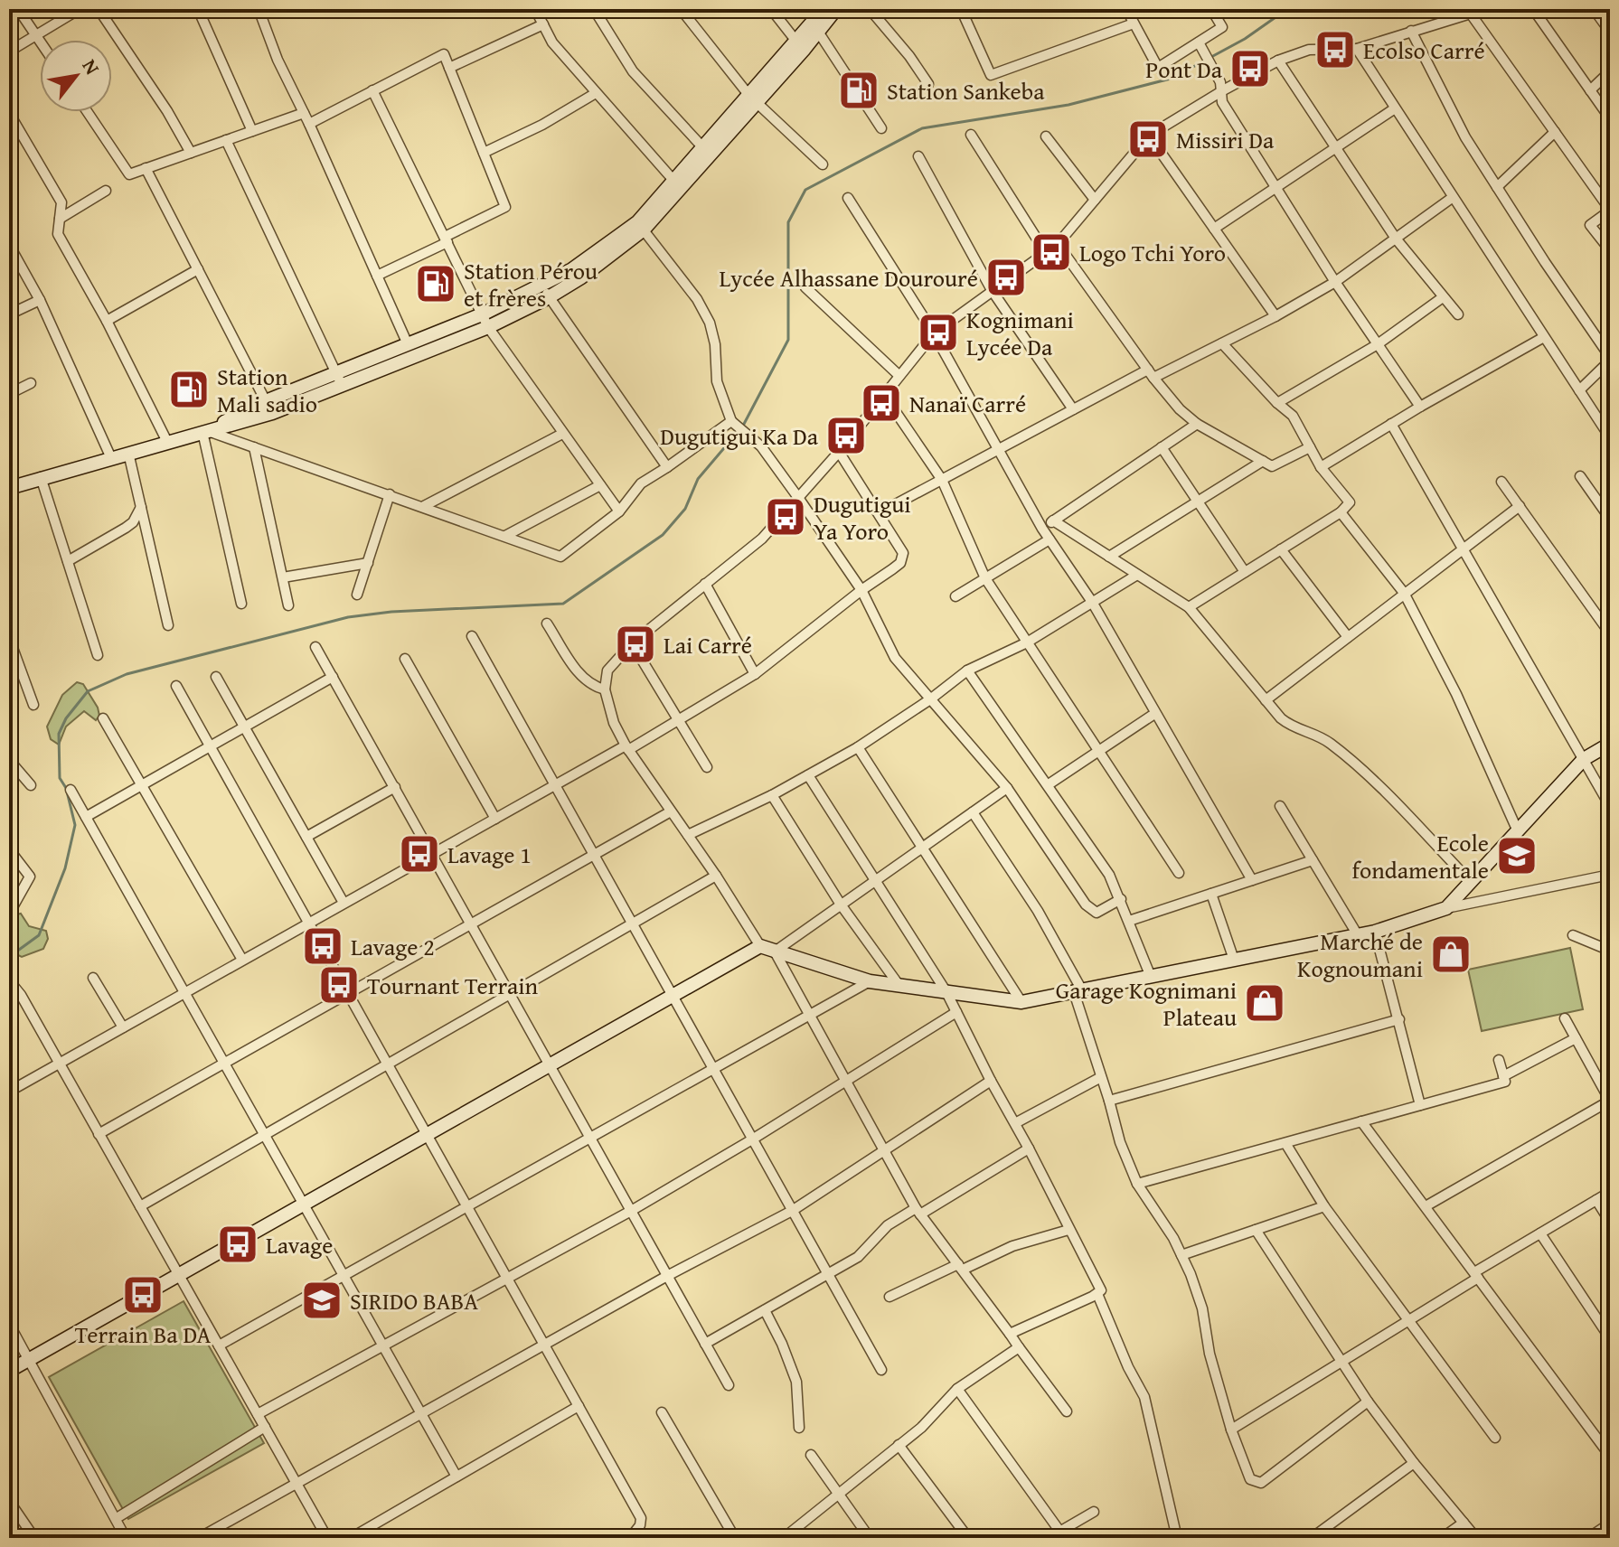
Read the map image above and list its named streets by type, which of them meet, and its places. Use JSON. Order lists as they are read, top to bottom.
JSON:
{
  "places": {
    "bus stop": [
      "Ecolso Carré",
      "Pont Da",
      "Missiri Da",
      "Logo Tchi Yoro",
      "Lycée Alhassane Dourouré",
      "Kognimani Lycée Da",
      "Nanaï Carré",
      "Dugutigui Ka Da",
      "Dugutigui Ya Yoro",
      "Lai Carré",
      "Lavage 1",
      "Lavage 2",
      "Tournant Terrain",
      "Lavage",
      "Terrain Ba DA"
    ],
    "fuel station": ["Station Sankeba", "Station Pérou et frères", "Station Mali sadio"],
    "school or university": ["Ecole fondamentale", "SIRIDO BABA"],
    "shop": ["Marché de Kognoumani", "Garage Kognimani Plateau"]
  },
  "north": "top right"
}
